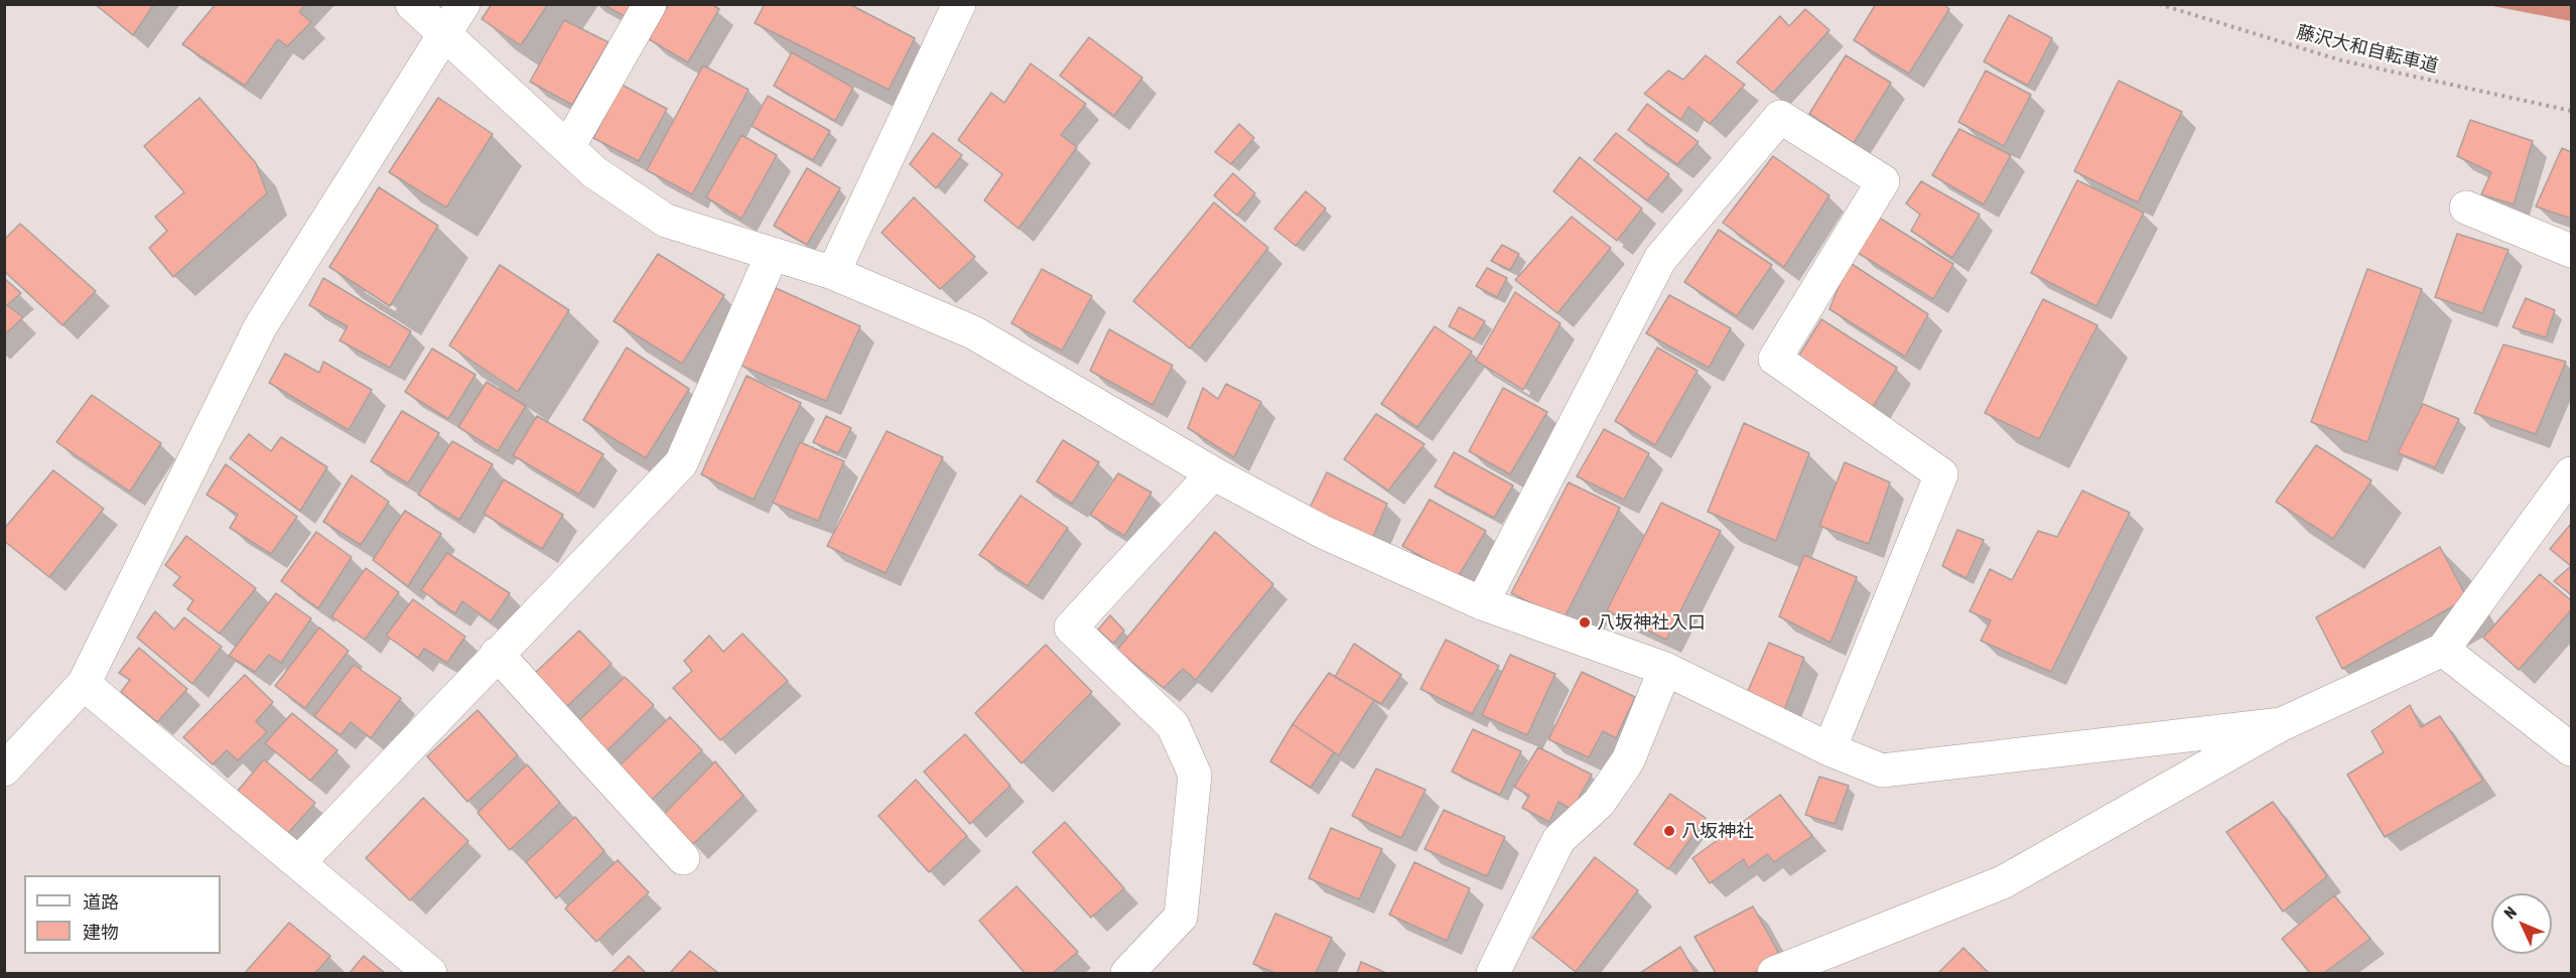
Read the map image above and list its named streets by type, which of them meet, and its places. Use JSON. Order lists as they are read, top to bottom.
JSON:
{
  "streets": {
    "path": ["藤沢大和自転車道"]
  },
  "places": ["八坂神社入口", "八坂神社"],
  "legend": ["道路", "建物"],
  "north": "top left"
}
